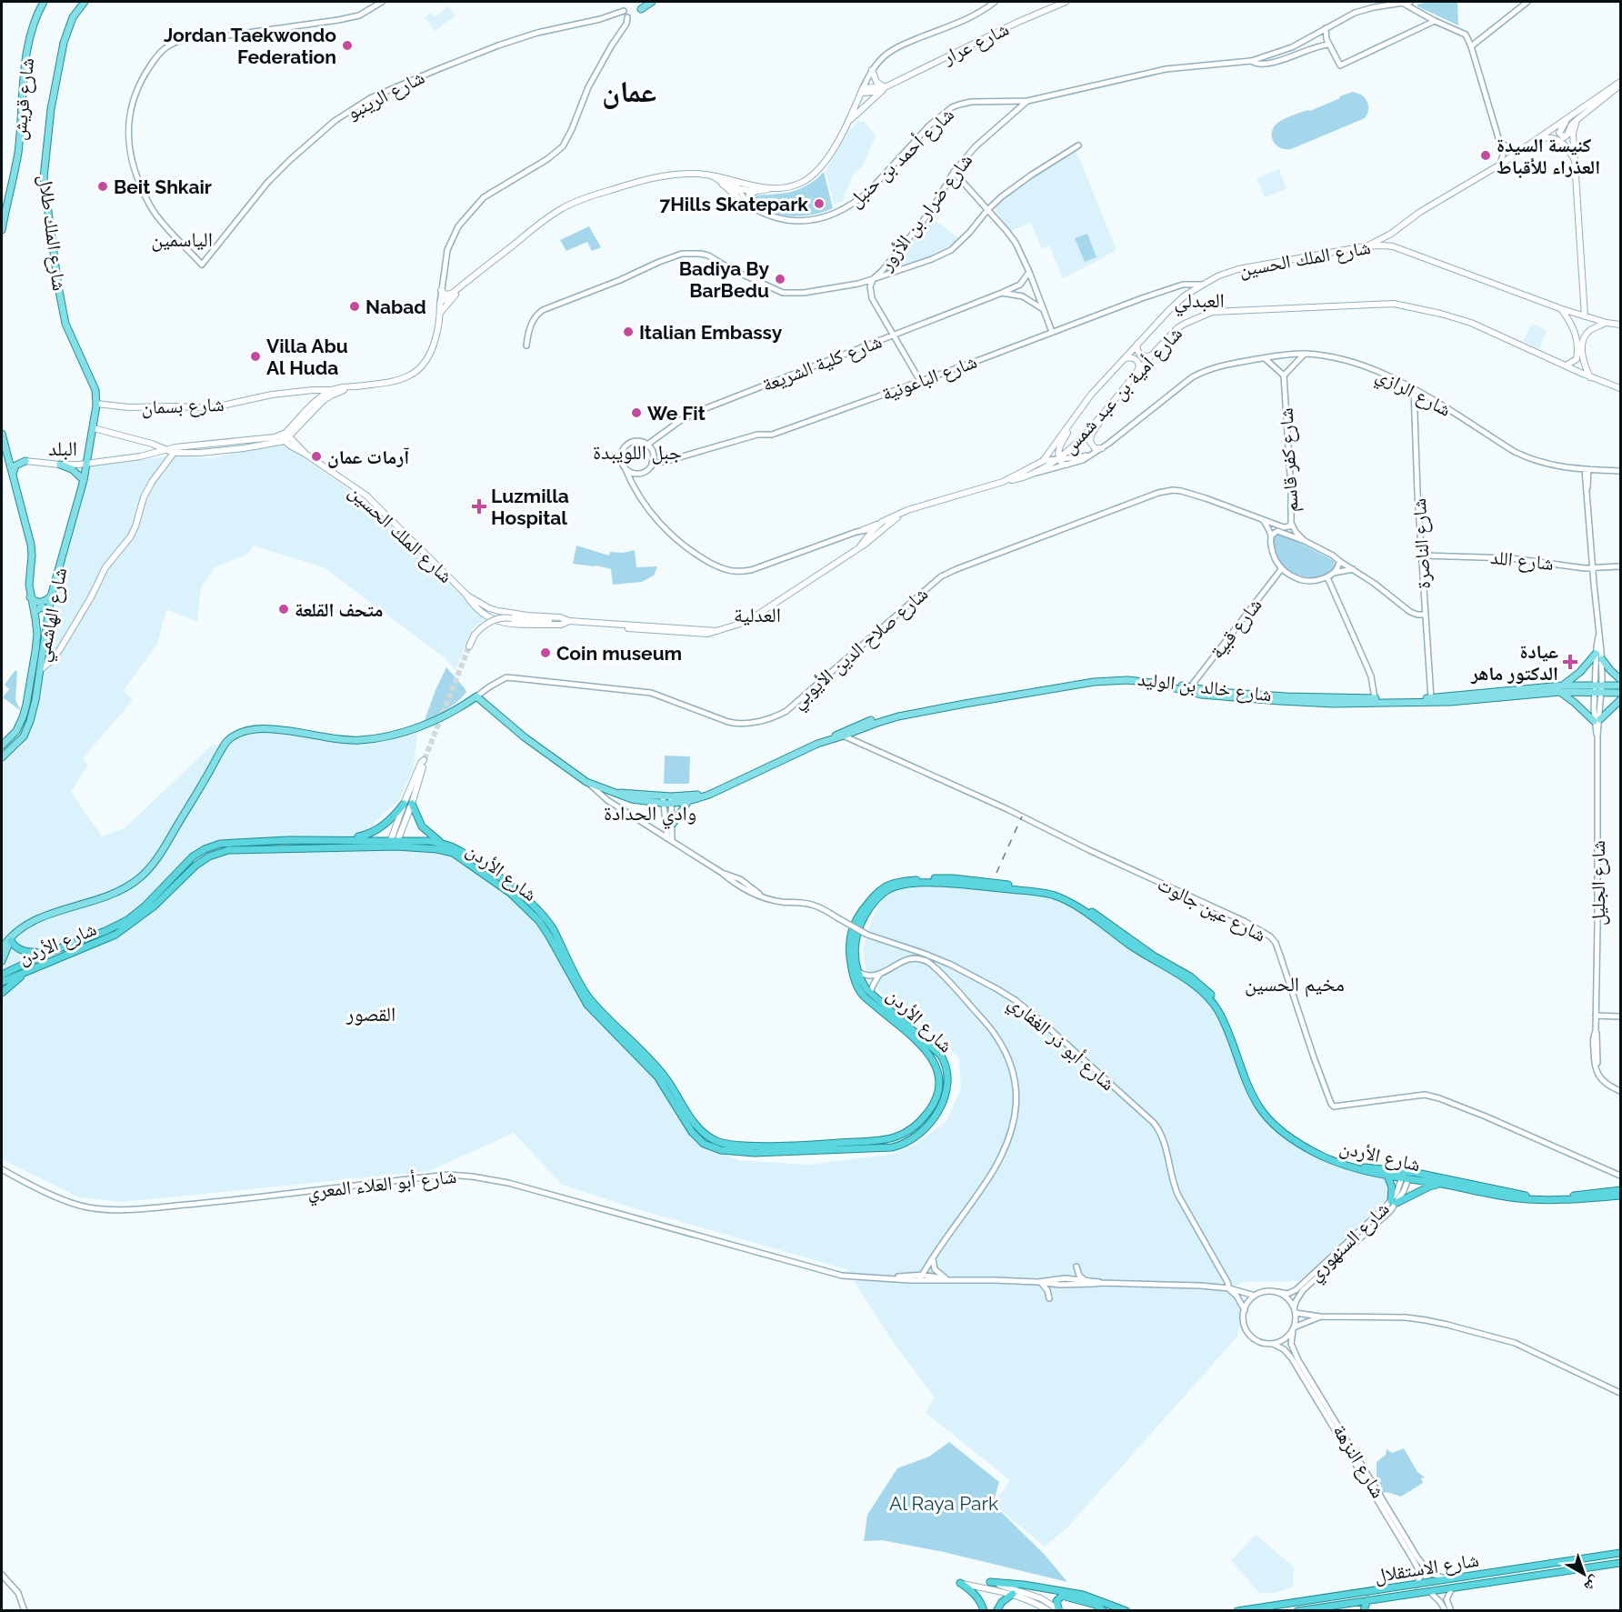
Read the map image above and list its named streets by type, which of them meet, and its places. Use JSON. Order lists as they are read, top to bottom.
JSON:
{
  "streets": {
    "highway": ["شارع الأردن", "شارع الاستقلال"],
    "main road": [
      "شارع عرار",
      "شارع قريش",
      "شارع الملك طلال",
      "شارع الملك الحسين",
      "شارع أمية بن عبد شمس",
      "شارع بسمان",
      "شارع الهاشمي",
      "شارع خالد بن الوليد"
    ],
    "street": [
      "شارع الرينبو",
      "شارع أحمد بن حنبل",
      "شارع ضرار بن الأزور",
      "شارع كلية الشريعة",
      "شارع الباعونية",
      "شارع الرازي",
      "شارع كفر قاسم",
      "شارع الناصرة",
      "شارع اللد",
      "شارع قبية",
      "شارع صلاح الدين الأيوبي",
      "شارع الجليل",
      "شارع عين جالوت",
      "شارع أبو ذر الغفاري",
      "شارع أبو العلاء المعري",
      "شارع السنهوري",
      "شارع النزهة"
    ]
  },
  "crossings": [
    ["شارع أحمد بن حنبل", "شارع ضرار بن الأزور"],
    ["شارع الملك طلال", "شارع بسمان"],
    ["شارع الملك طلال", "شارع الهاشمي"],
    ["شارع الملك الحسين", "شارع الباعونية"],
    ["شارع الملك الحسين", "شارع أمية بن عبد شمس"],
    ["شارع الملك الحسين", "شارع الرازي"],
    ["شارع كلية الشريعة", "شارع الباعونية"],
    ["شارع أمية بن عبد شمس", "شارع الرازي"],
    ["شارع الرازي", "شارع الناصرة"],
    ["شارع الناصرة", "شارع اللد"],
    ["شارع الناصرة", "شارع خالد بن الوليد"],
    ["شارع قبية", "شارع خالد بن الوليد"],
    ["شارع صلاح الدين الأيوبي", "شارع خالد بن الوليد"],
    ["شارع خالد بن الوليد", "شارع الجليل"],
    ["شارع خالد بن الوليد", "شارع عين جالوت"],
    ["شارع خالد بن الوليد", "شارع أبو ذر الغفاري"],
    ["شارع الأردن", "شارع السنهوري"],
    ["شارع أبو ذر الغفاري", "شارع أبو العلاء المعري"],
    ["شارع أبو ذر الغفاري", "شارع السنهوري"],
    ["شارع أبو ذر الغفاري", "شارع النزهة"],
    ["شارع أبو العلاء المعري", "شارع السنهوري"],
    ["شارع أبو العلاء المعري", "شارع النزهة"],
    ["شارع السنهوري", "شارع النزهة"],
    ["شارع النزهة", "شارع الاستقلال"]
  ],
  "districts": [
    "عمان",
    "الياسمين",
    "العبدلي",
    "البلد",
    "جبل اللويبدة",
    "العدلية",
    "وادي الحدادة",
    "مخيم الحسين",
    "القصور"
  ],
  "parks": ["Al Raya Park"],
  "places": {
    "other": [
      "Jordan Taekwondo Federation",
      "كنيسة السيدة العذراء للأقباط",
      "Beit Shkair",
      "7Hills Skatepark",
      "Badiya By BarBedu",
      "Nabad",
      "Italian Embassy",
      "Villa Abu Al Huda",
      "We Fit",
      "آرمات عمان",
      "متحف القلعة",
      "Coin museum"
    ],
    "health": ["Luzmilla Hospital", "عيادة الدكتور ماهر"]
  },
  "north": "bottom right"
}
